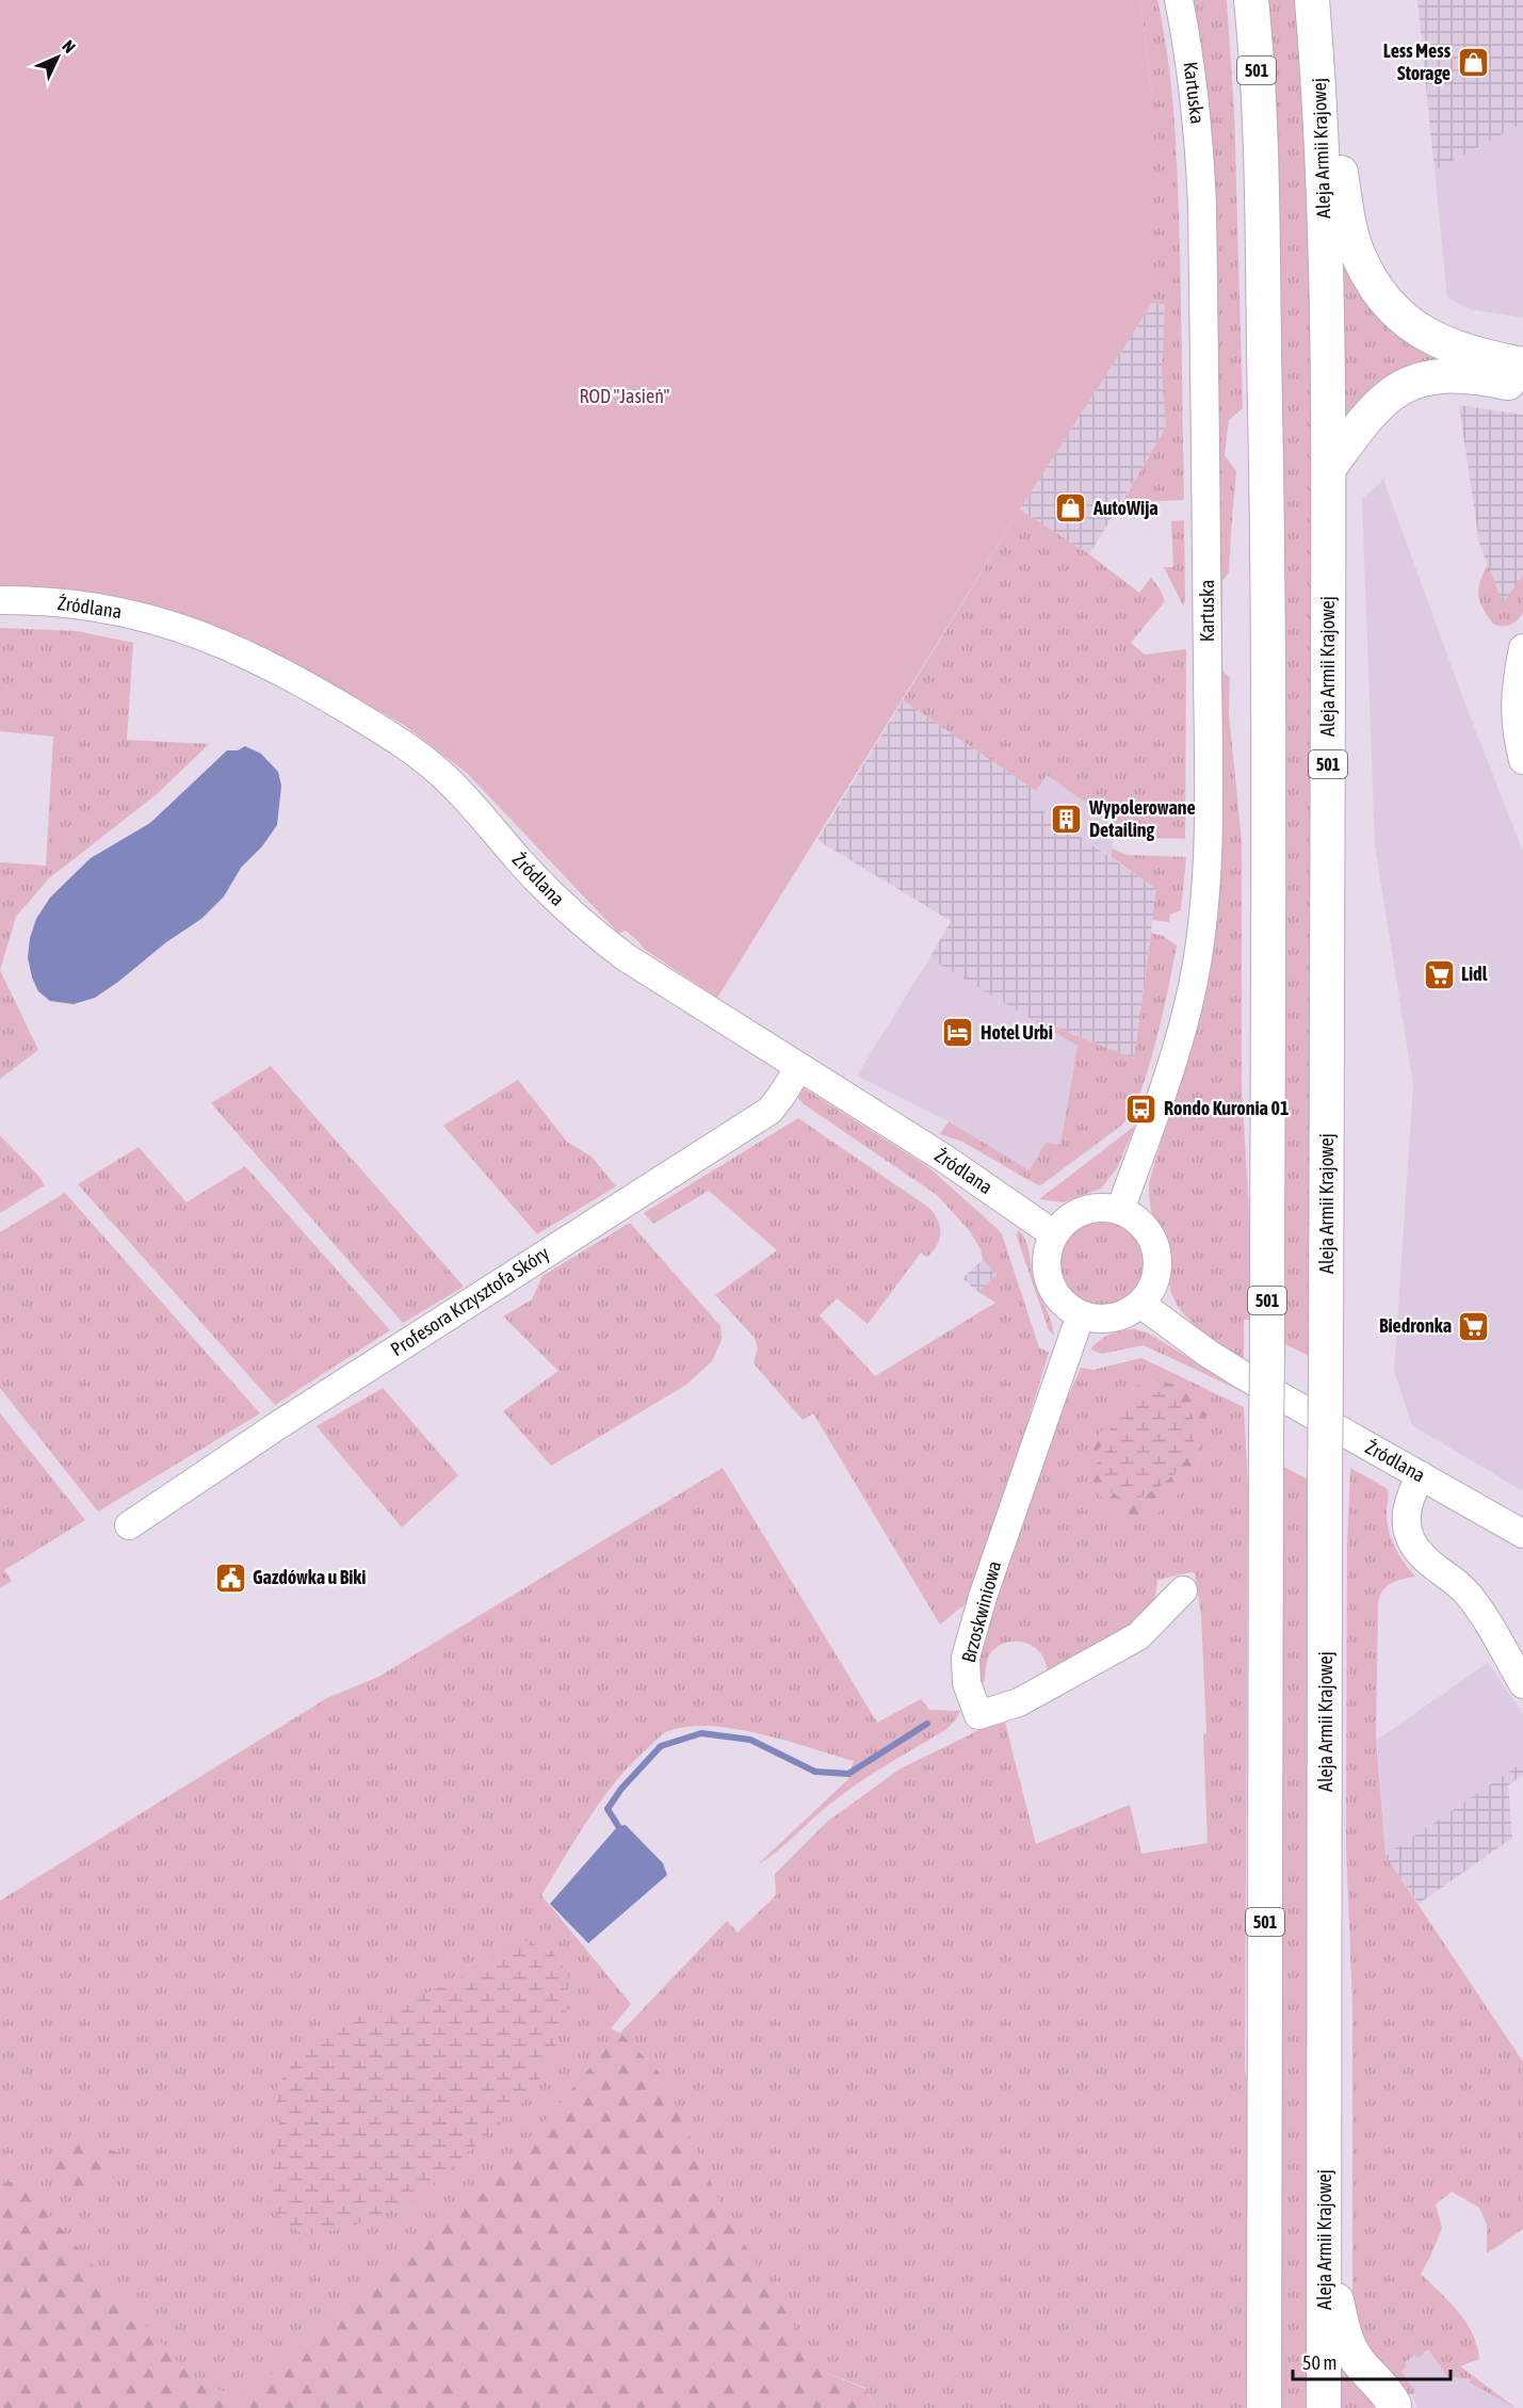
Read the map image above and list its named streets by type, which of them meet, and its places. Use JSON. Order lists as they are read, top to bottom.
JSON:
{
  "streets": {
    "main road": ["501", "Aleja Armii Krajowej"],
    "street": [
      "Kartuska",
      "Źródlana",
      "Profesora Krzysztofa Skóry",
      "Brzoskwiniowa"
    ]
  },
  "crossings": [
    ["Kartuska", "Źródlana"],
    ["Kartuska", "Brzoskwiniowa"],
    ["Źródlana", "Profesora Krzysztofa Skóry"],
    ["Źródlana", "Brzoskwiniowa"]
  ],
  "parks": ["ROD \"Jasień\""],
  "places": {
    "shop": ["Less Mess Storage", "AutoWija"],
    "building": ["Wypolerowane Detailing"],
    "supermarket": ["Lidl", "Biedronka"],
    "hotel": ["Hotel Urbi"],
    "bus stop": ["Rondo Kuronia 01"],
    "public building": ["Gazdówka u Biki"]
  },
  "scale_bar": "50 m",
  "north": "top right"
}
